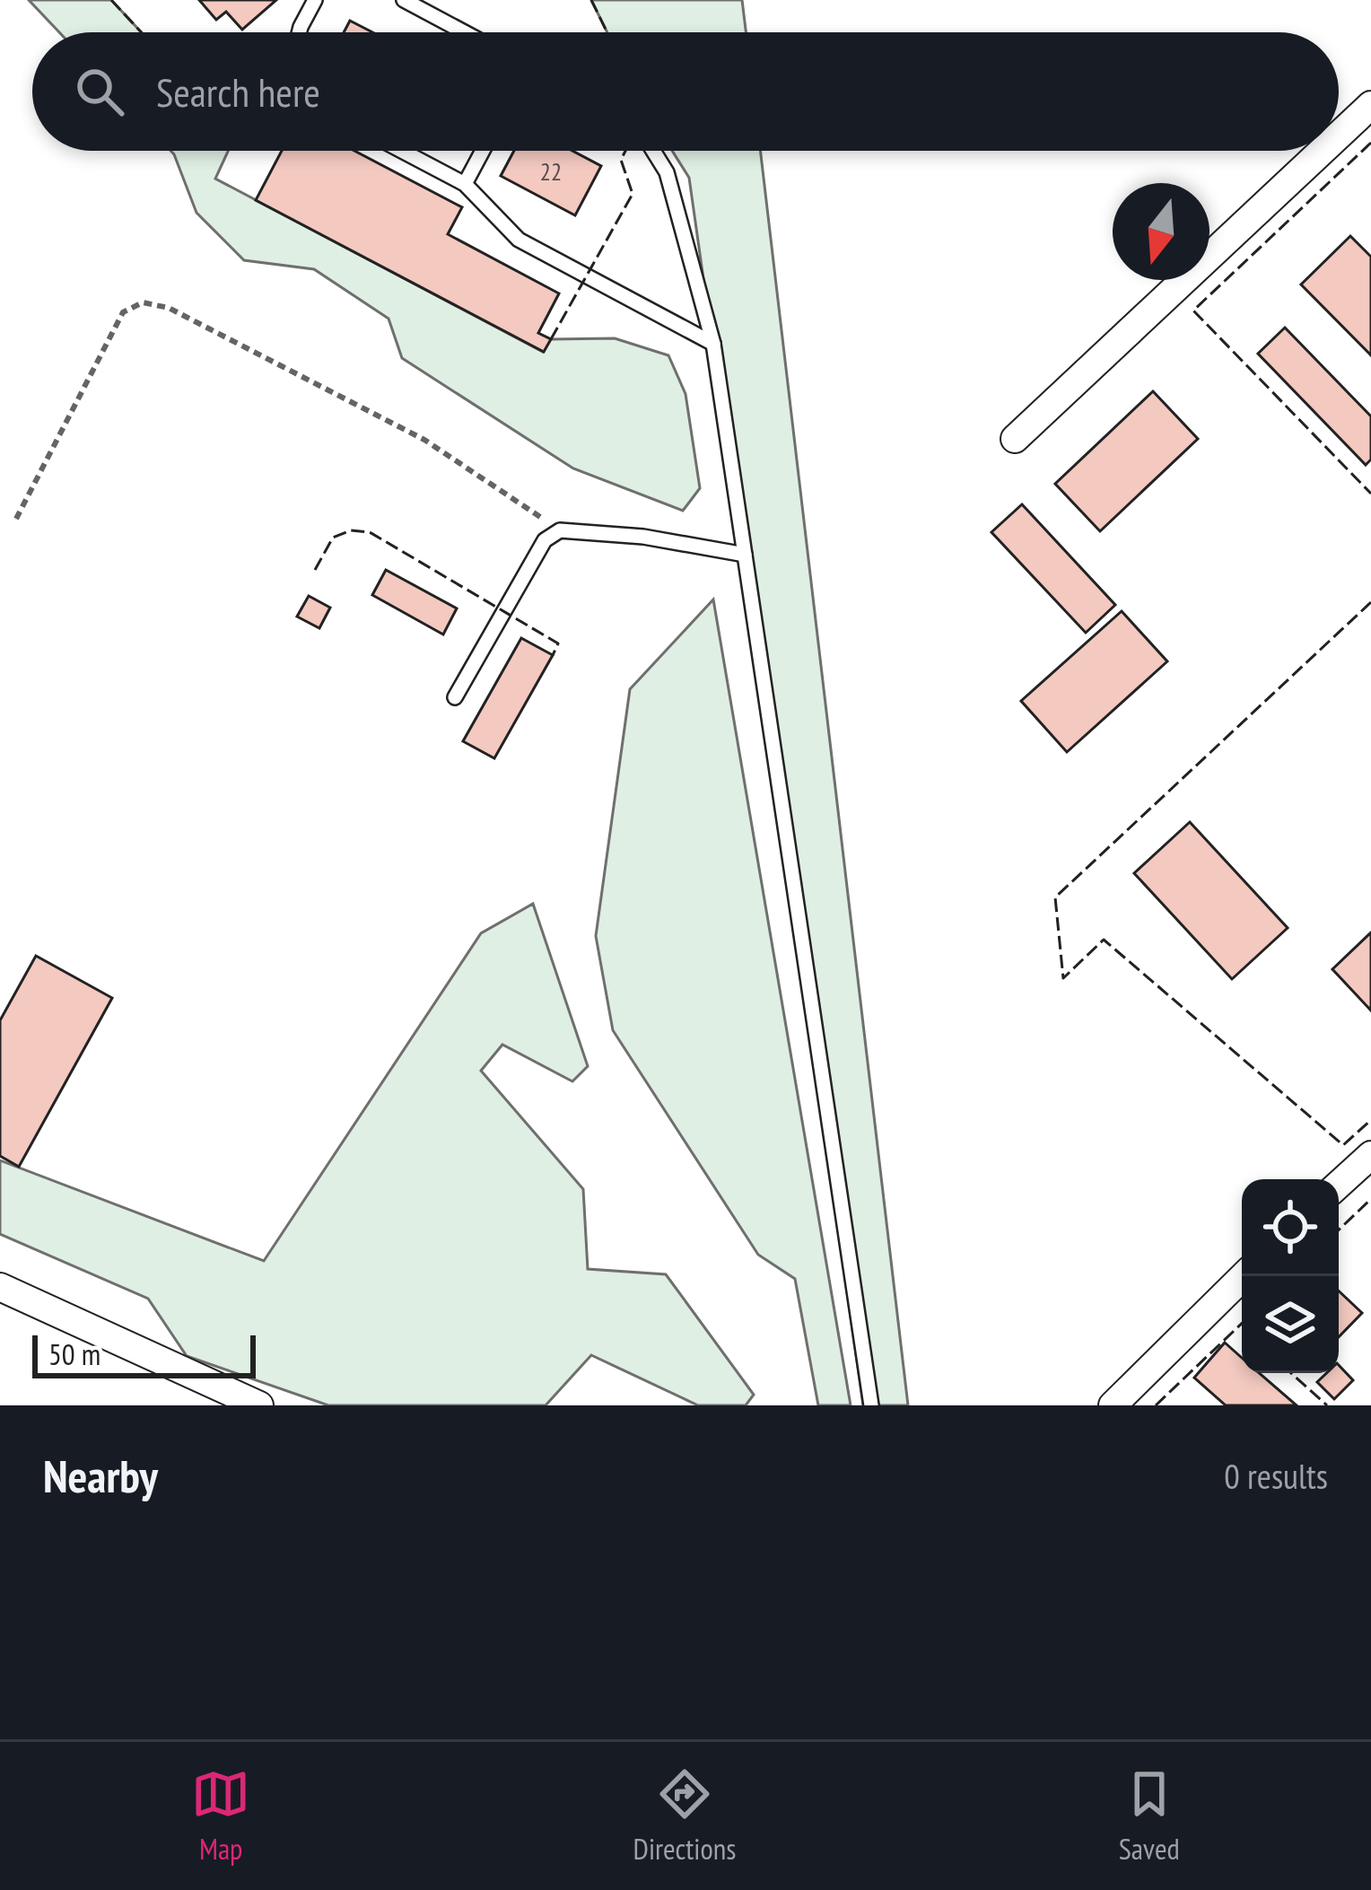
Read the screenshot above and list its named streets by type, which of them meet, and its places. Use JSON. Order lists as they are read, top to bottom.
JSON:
{
  "house_numbers": ["22"],
  "scale_bar": "50 m",
  "north": "bottom",
  "page": {
    "search": "Search here",
    "scale": "50 m",
    "heading": ["Nearby", "0 results"],
    "nav": ["Map", "Directions", "Saved"]
  }
}
